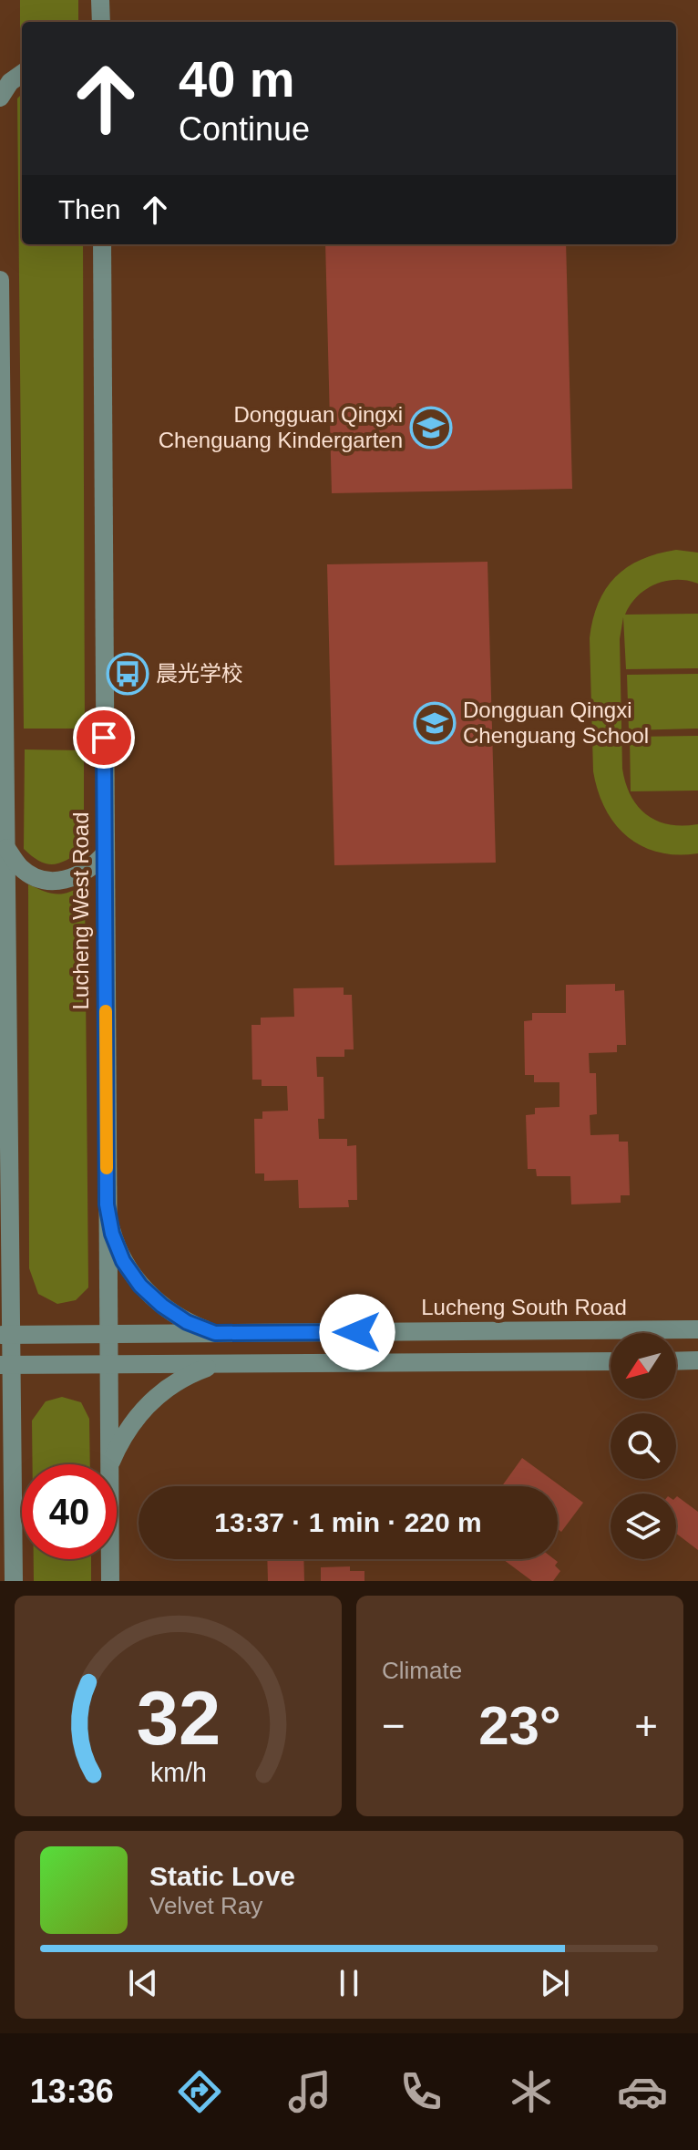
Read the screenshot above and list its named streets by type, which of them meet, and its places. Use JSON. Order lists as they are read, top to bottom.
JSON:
{
  "streets": {
    "street": ["Lucheng West Road", "Lucheng South Road"]
  },
  "crossings": [
    ["Lucheng West Road", "Lucheng South Road"]
  ],
  "places": {
    "school or university": ["Dongguan Qingxi Chenguang Kindergarten", "Dongguan Qingxi Chenguang School"],
    "bus stop": ["晨光学校"]
  },
  "north": "bottom left",
  "page": {
    "turn": ["40 m", "Continue"],
    "then": "Then",
    "limit": "40",
    "trip": "13:37 · 1 min · 220 m",
    "tile": "Climate",
    "heat": ["−", "23°", "+"],
    "song": ["Static Love", "Velvet Ray"],
    "tabs": "13:36",
    "gauge": ["32", "km/h"]
  }
}
